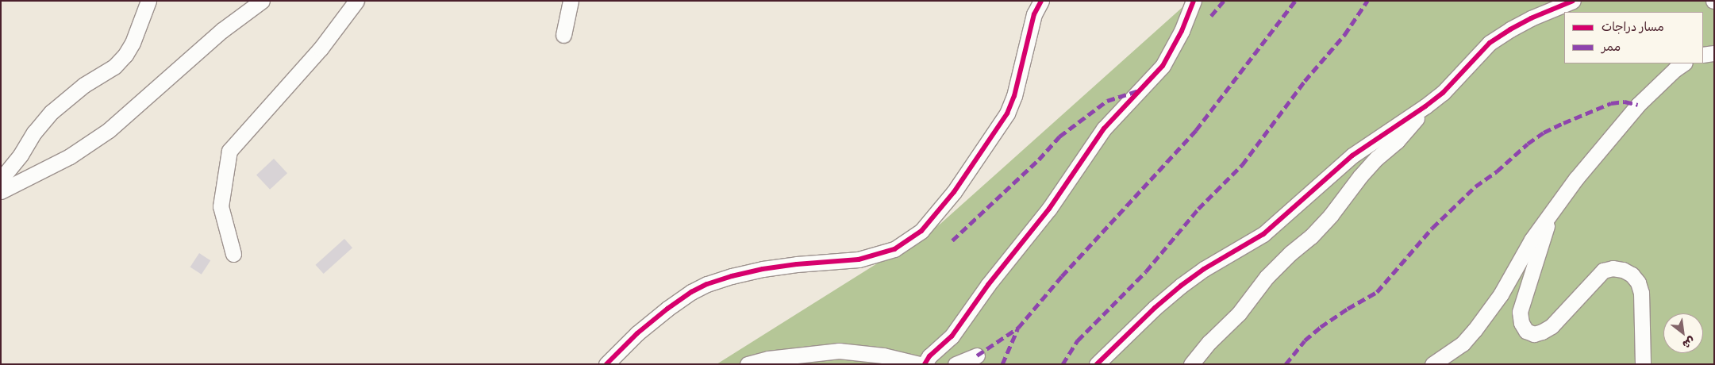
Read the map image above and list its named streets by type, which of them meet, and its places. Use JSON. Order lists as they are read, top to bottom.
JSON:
{
  "legend": ["مسار دراجات", "ممر"],
  "north": "bottom right"
}
